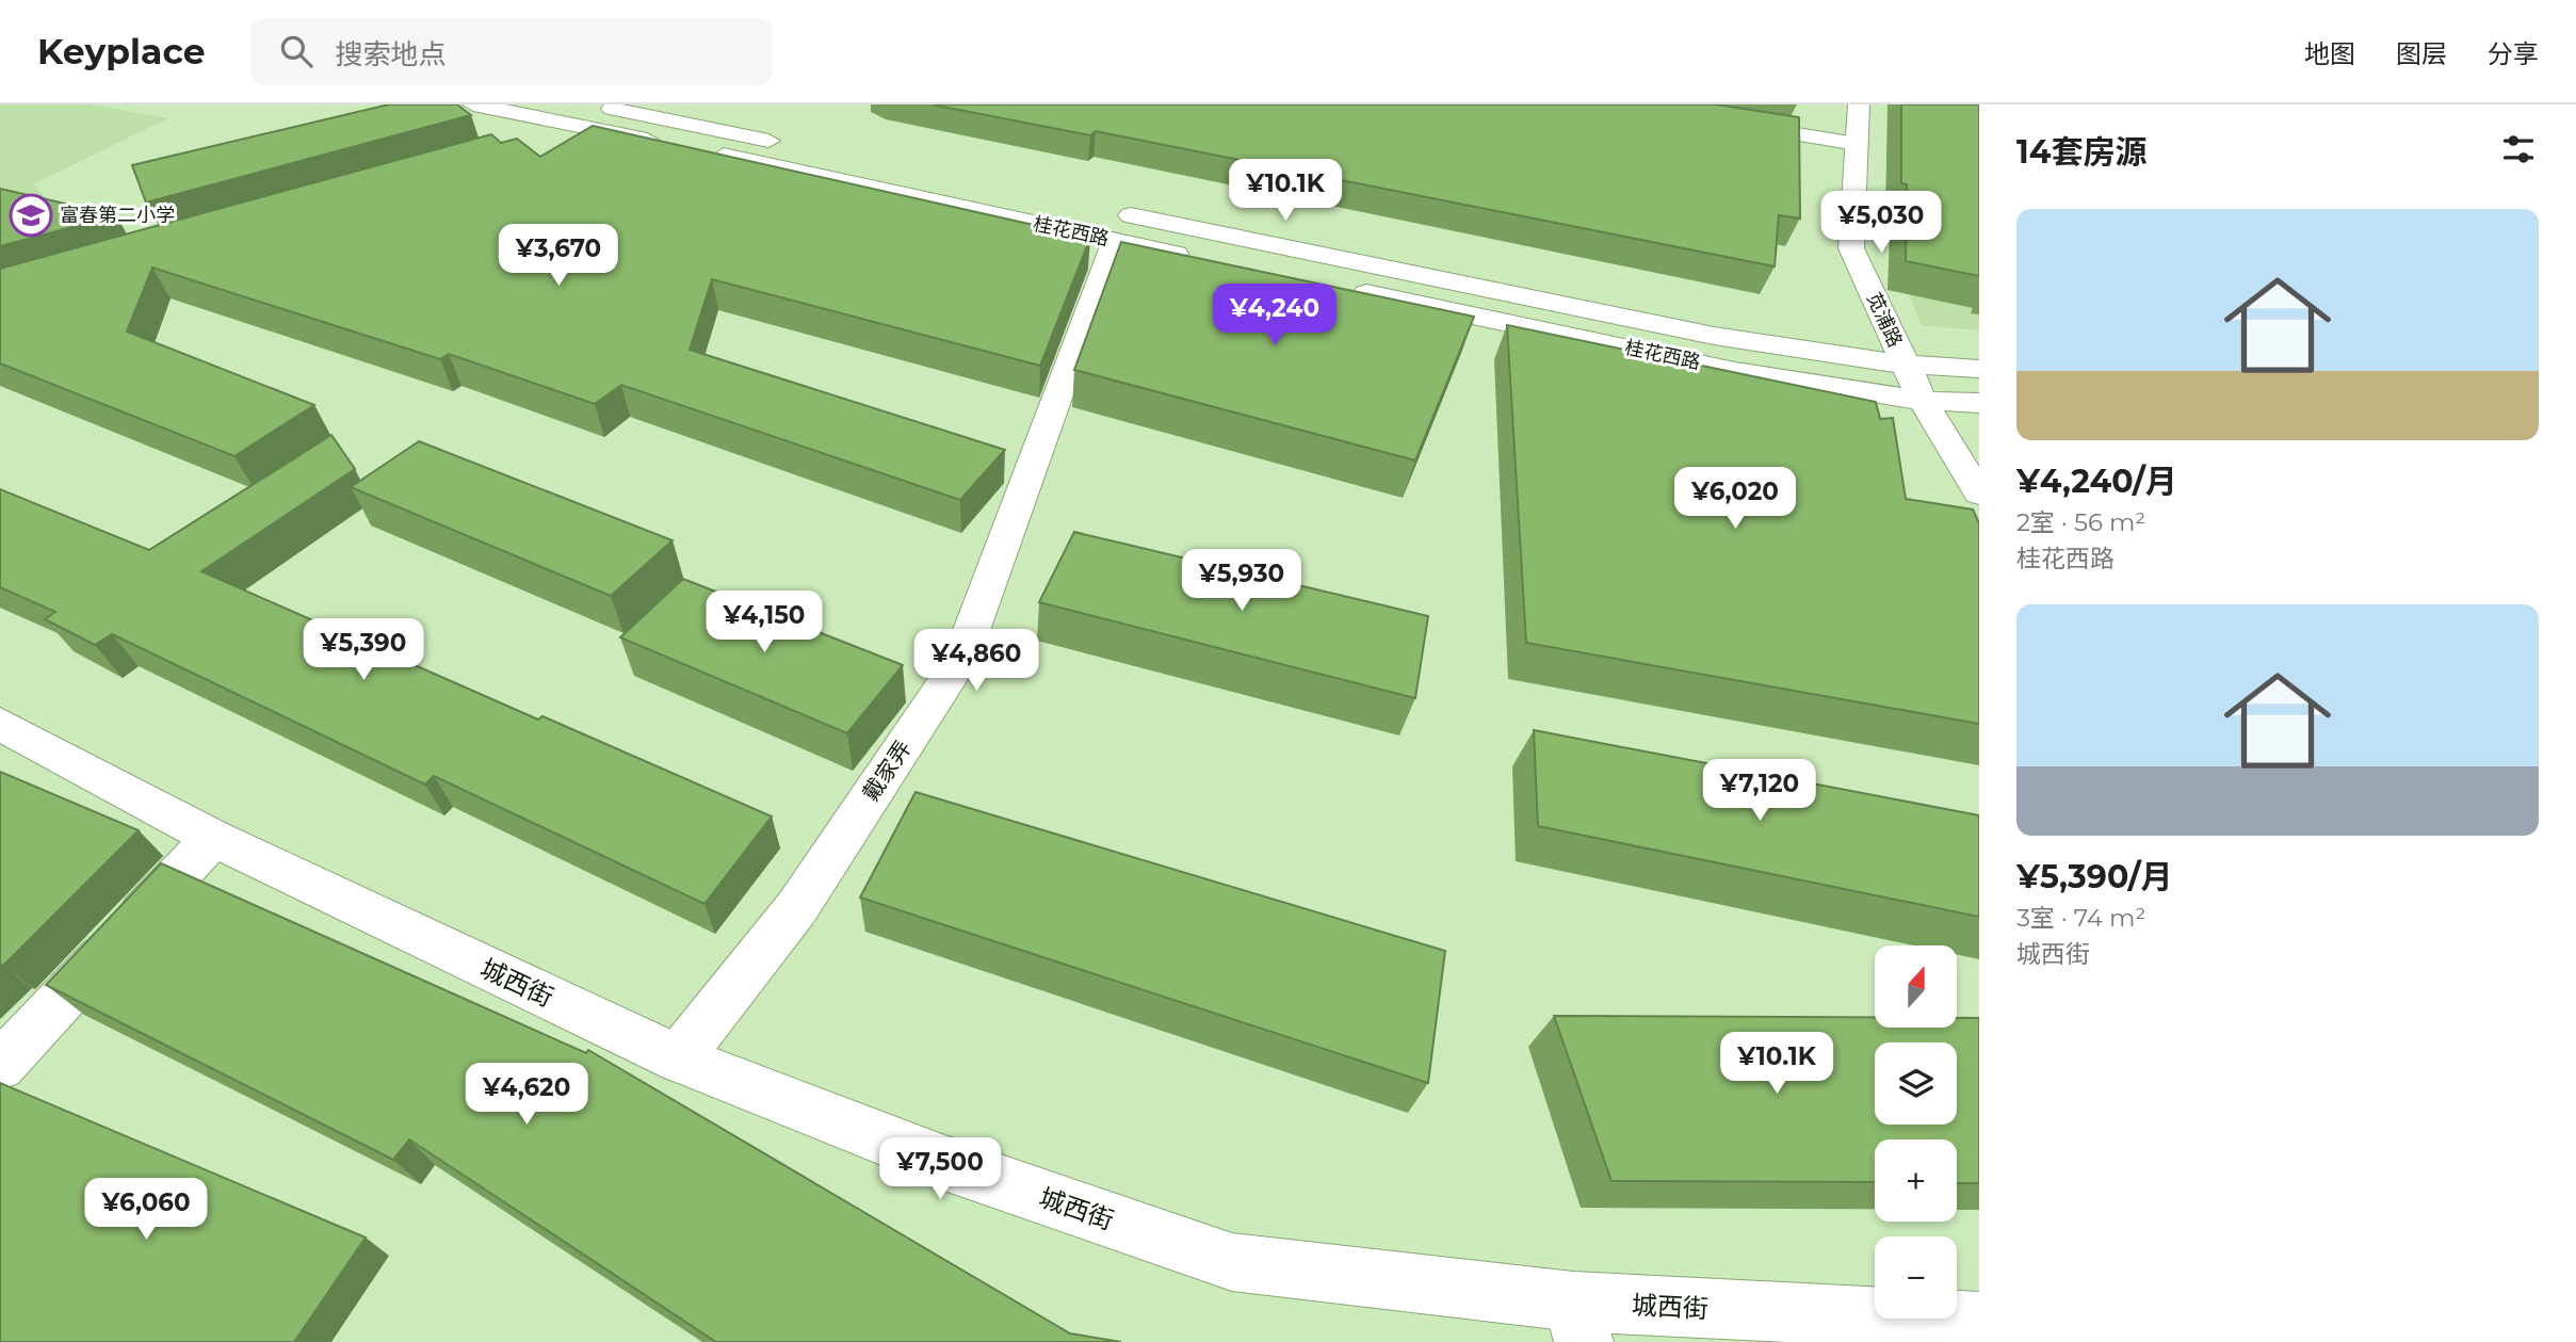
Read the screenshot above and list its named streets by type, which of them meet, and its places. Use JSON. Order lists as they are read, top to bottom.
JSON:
{
  "streets": {
    "street": [
      "桂花西路",
      "苋浦路",
      "戴家弄",
      "城西街"
    ]
  },
  "crossings": [
    ["桂花西路", "苋浦路"],
    ["桂花西路", "戴家弄"],
    ["戴家弄", "城西街"]
  ],
  "places": {
    "school or university": ["富春第二小学"]
  },
  "north": "top",
  "page": {
    "header": "Keyplace",
    "search": "搜索地点",
    "nav": ["地图", "图层", "分享"],
    "heading": "14套房源",
    "price": [
      "¥10.1K",
      "¥5,030",
      "¥3,670",
      "¥4,240",
      "¥6,020",
      "¥5,930",
      "¥4,150",
      "¥5,390",
      "¥4,860",
      "¥7,120",
      "¥10.1K",
      "¥4,620",
      "¥7,500",
      "¥6,060"
    ],
    "list": [
      {
        "name": "¥4,240/月",
        "note": "2室 · 56 m² · 桂花西路"
      },
      {
        "name": "¥5,390/月",
        "note": "3室 · 74 m² · 城西街"
      }
    ],
    "map_buttons": ["+", "−"]
  }
}
